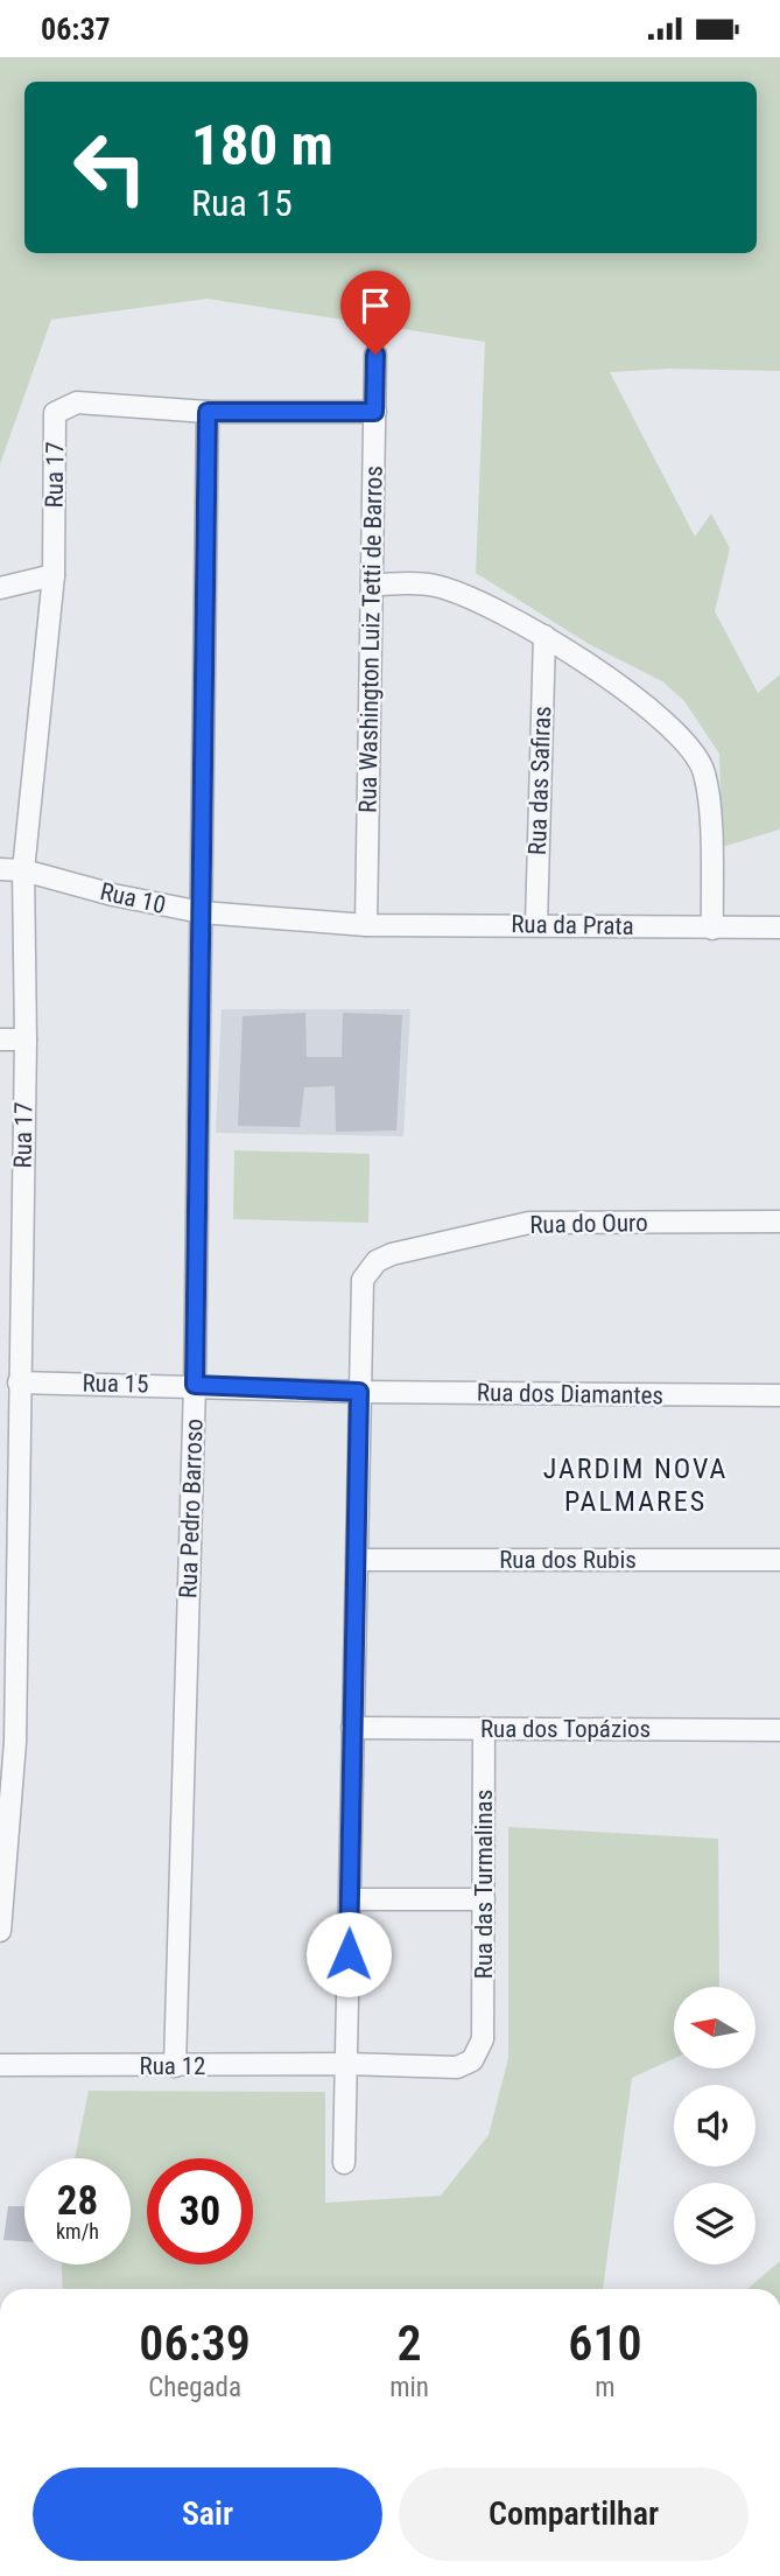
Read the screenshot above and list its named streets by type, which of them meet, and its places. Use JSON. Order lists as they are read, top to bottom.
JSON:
{
  "streets": {
    "street": [
      "Rua 17",
      "Rua Washington Luiz Tetti de Barros",
      "Rua das Safiras",
      "Rua 10",
      "Rua da Prata",
      "Rua do Ouro",
      "Rua 15",
      "Rua dos Diamantes",
      "Rua Pedro Barroso",
      "Rua dos Rubis",
      "Rua dos Topázios",
      "Rua das Turmalinas",
      "Rua 12"
    ]
  },
  "crossings": [
    ["Rua 17", "Rua 10"],
    ["Rua 17", "Rua 15"],
    ["Rua 17", "Rua Pedro Barroso"],
    ["Rua Washington Luiz Tetti de Barros", "Rua 10"],
    ["Rua Washington Luiz Tetti de Barros", "Rua da Prata"],
    ["Rua das Safiras", "Rua da Prata"],
    ["Rua 10", "Rua da Prata"],
    ["Rua 10", "Rua Pedro Barroso"],
    ["Rua do Ouro", "Rua 15"],
    ["Rua do Ouro", "Rua dos Diamantes"],
    ["Rua 15", "Rua dos Diamantes"],
    ["Rua 15", "Rua Pedro Barroso"],
    ["Rua Pedro Barroso", "Rua 12"],
    ["Rua dos Topázios", "Rua das Turmalinas"],
    ["Rua das Turmalinas", "Rua 12"]
  ],
  "districts": ["JARDIM NOVA PALMARES"],
  "north": "left",
  "page": {
    "status": "06:37",
    "turn": ["180 m", "Rua 15"],
    "speed": "28 km/h",
    "limit": "30",
    "eta": [
      "06:39",
      "Chegada",
      "2",
      "min",
      "610",
      "m"
    ],
    "buttons": ["Sair", "Compartilhar"]
  }
}
